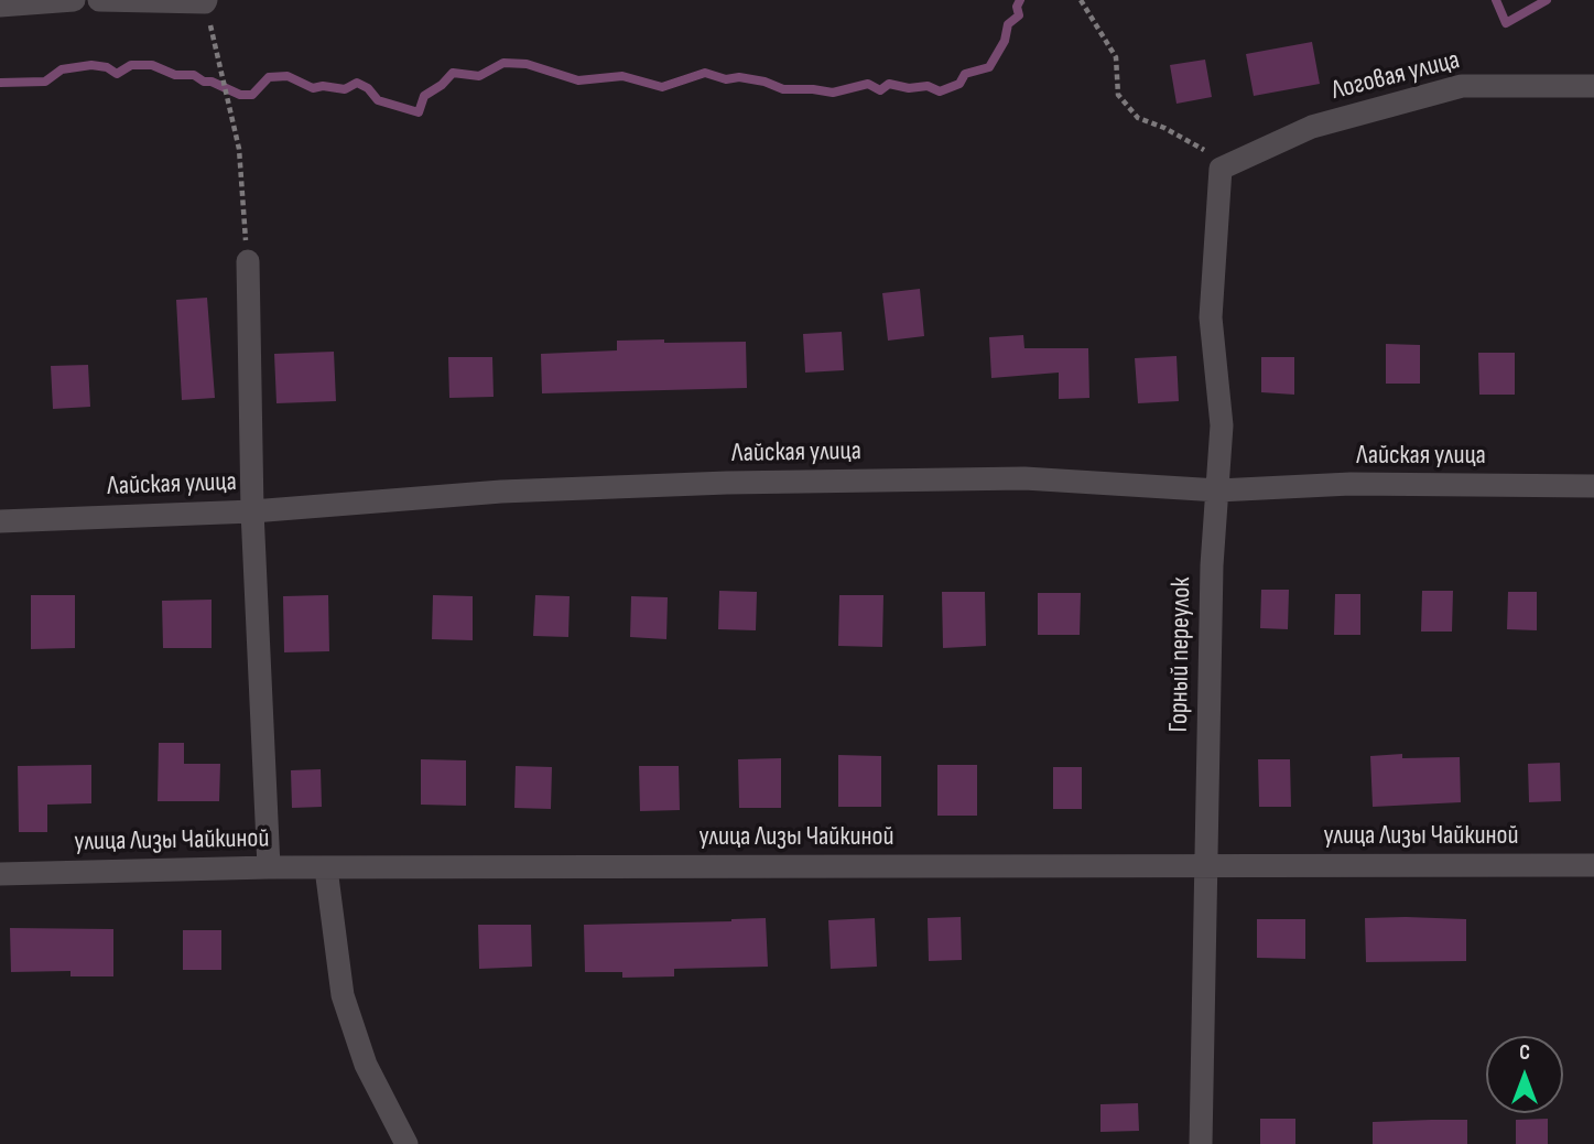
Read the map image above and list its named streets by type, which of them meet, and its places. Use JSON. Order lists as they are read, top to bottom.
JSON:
{
  "streets": {
    "street": [
      "Логовая улица",
      "Лайская улица",
      "Горный переулок",
      "улица Лизы Чайкиной"
    ]
  },
  "crossings": [
    ["Логовая улица", "Горный переулок"],
    ["Лайская улица", "Горный переулок"],
    ["Горный переулок", "улица Лизы Чайкиной"]
  ],
  "north": "top"
}
